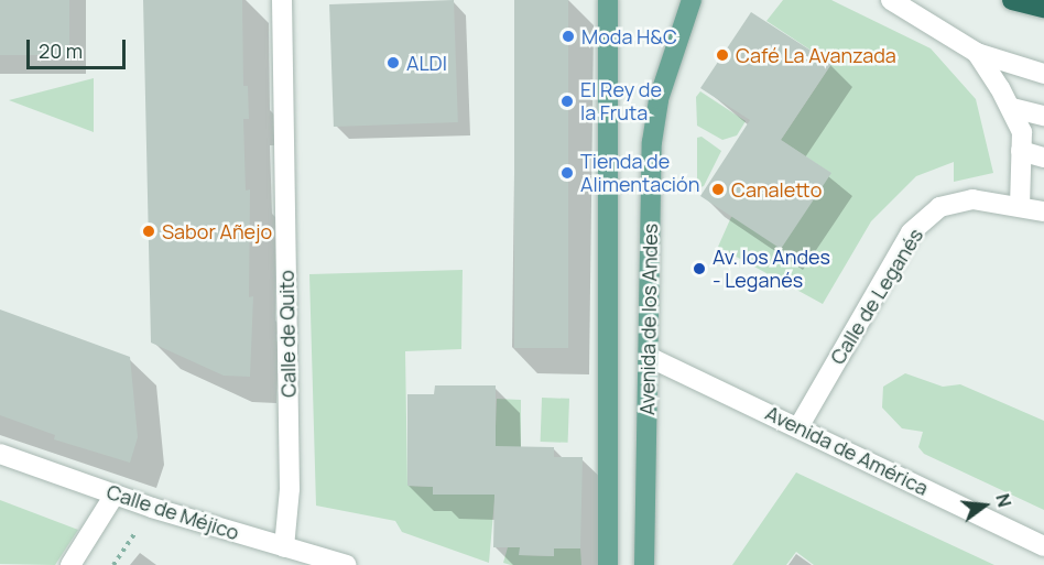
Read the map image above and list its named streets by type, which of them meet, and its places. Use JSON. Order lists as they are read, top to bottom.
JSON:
{
  "streets": {
    "main road": ["Avenida de los Andes"],
    "street": [
      "Calle de Leganés",
      "Calle de Quito",
      "Avenida de América",
      "Calle de Méjico"
    ]
  },
  "crossings": [
    ["Calle de Leganés", "Avenida de América"],
    ["Avenida de los Andes", "Avenida de América"],
    ["Calle de Quito", "Calle de Méjico"]
  ],
  "places": [
    "Moda H&C",
    "Café La Avanzada",
    "ALDI",
    "El Rey de la Fruta",
    "Tienda de Alimentación",
    "Canaletto",
    "Sabor Añejo",
    "Av. los Andes - Leganés"
  ],
  "scale_bar": "20 m",
  "north": "right"
}
